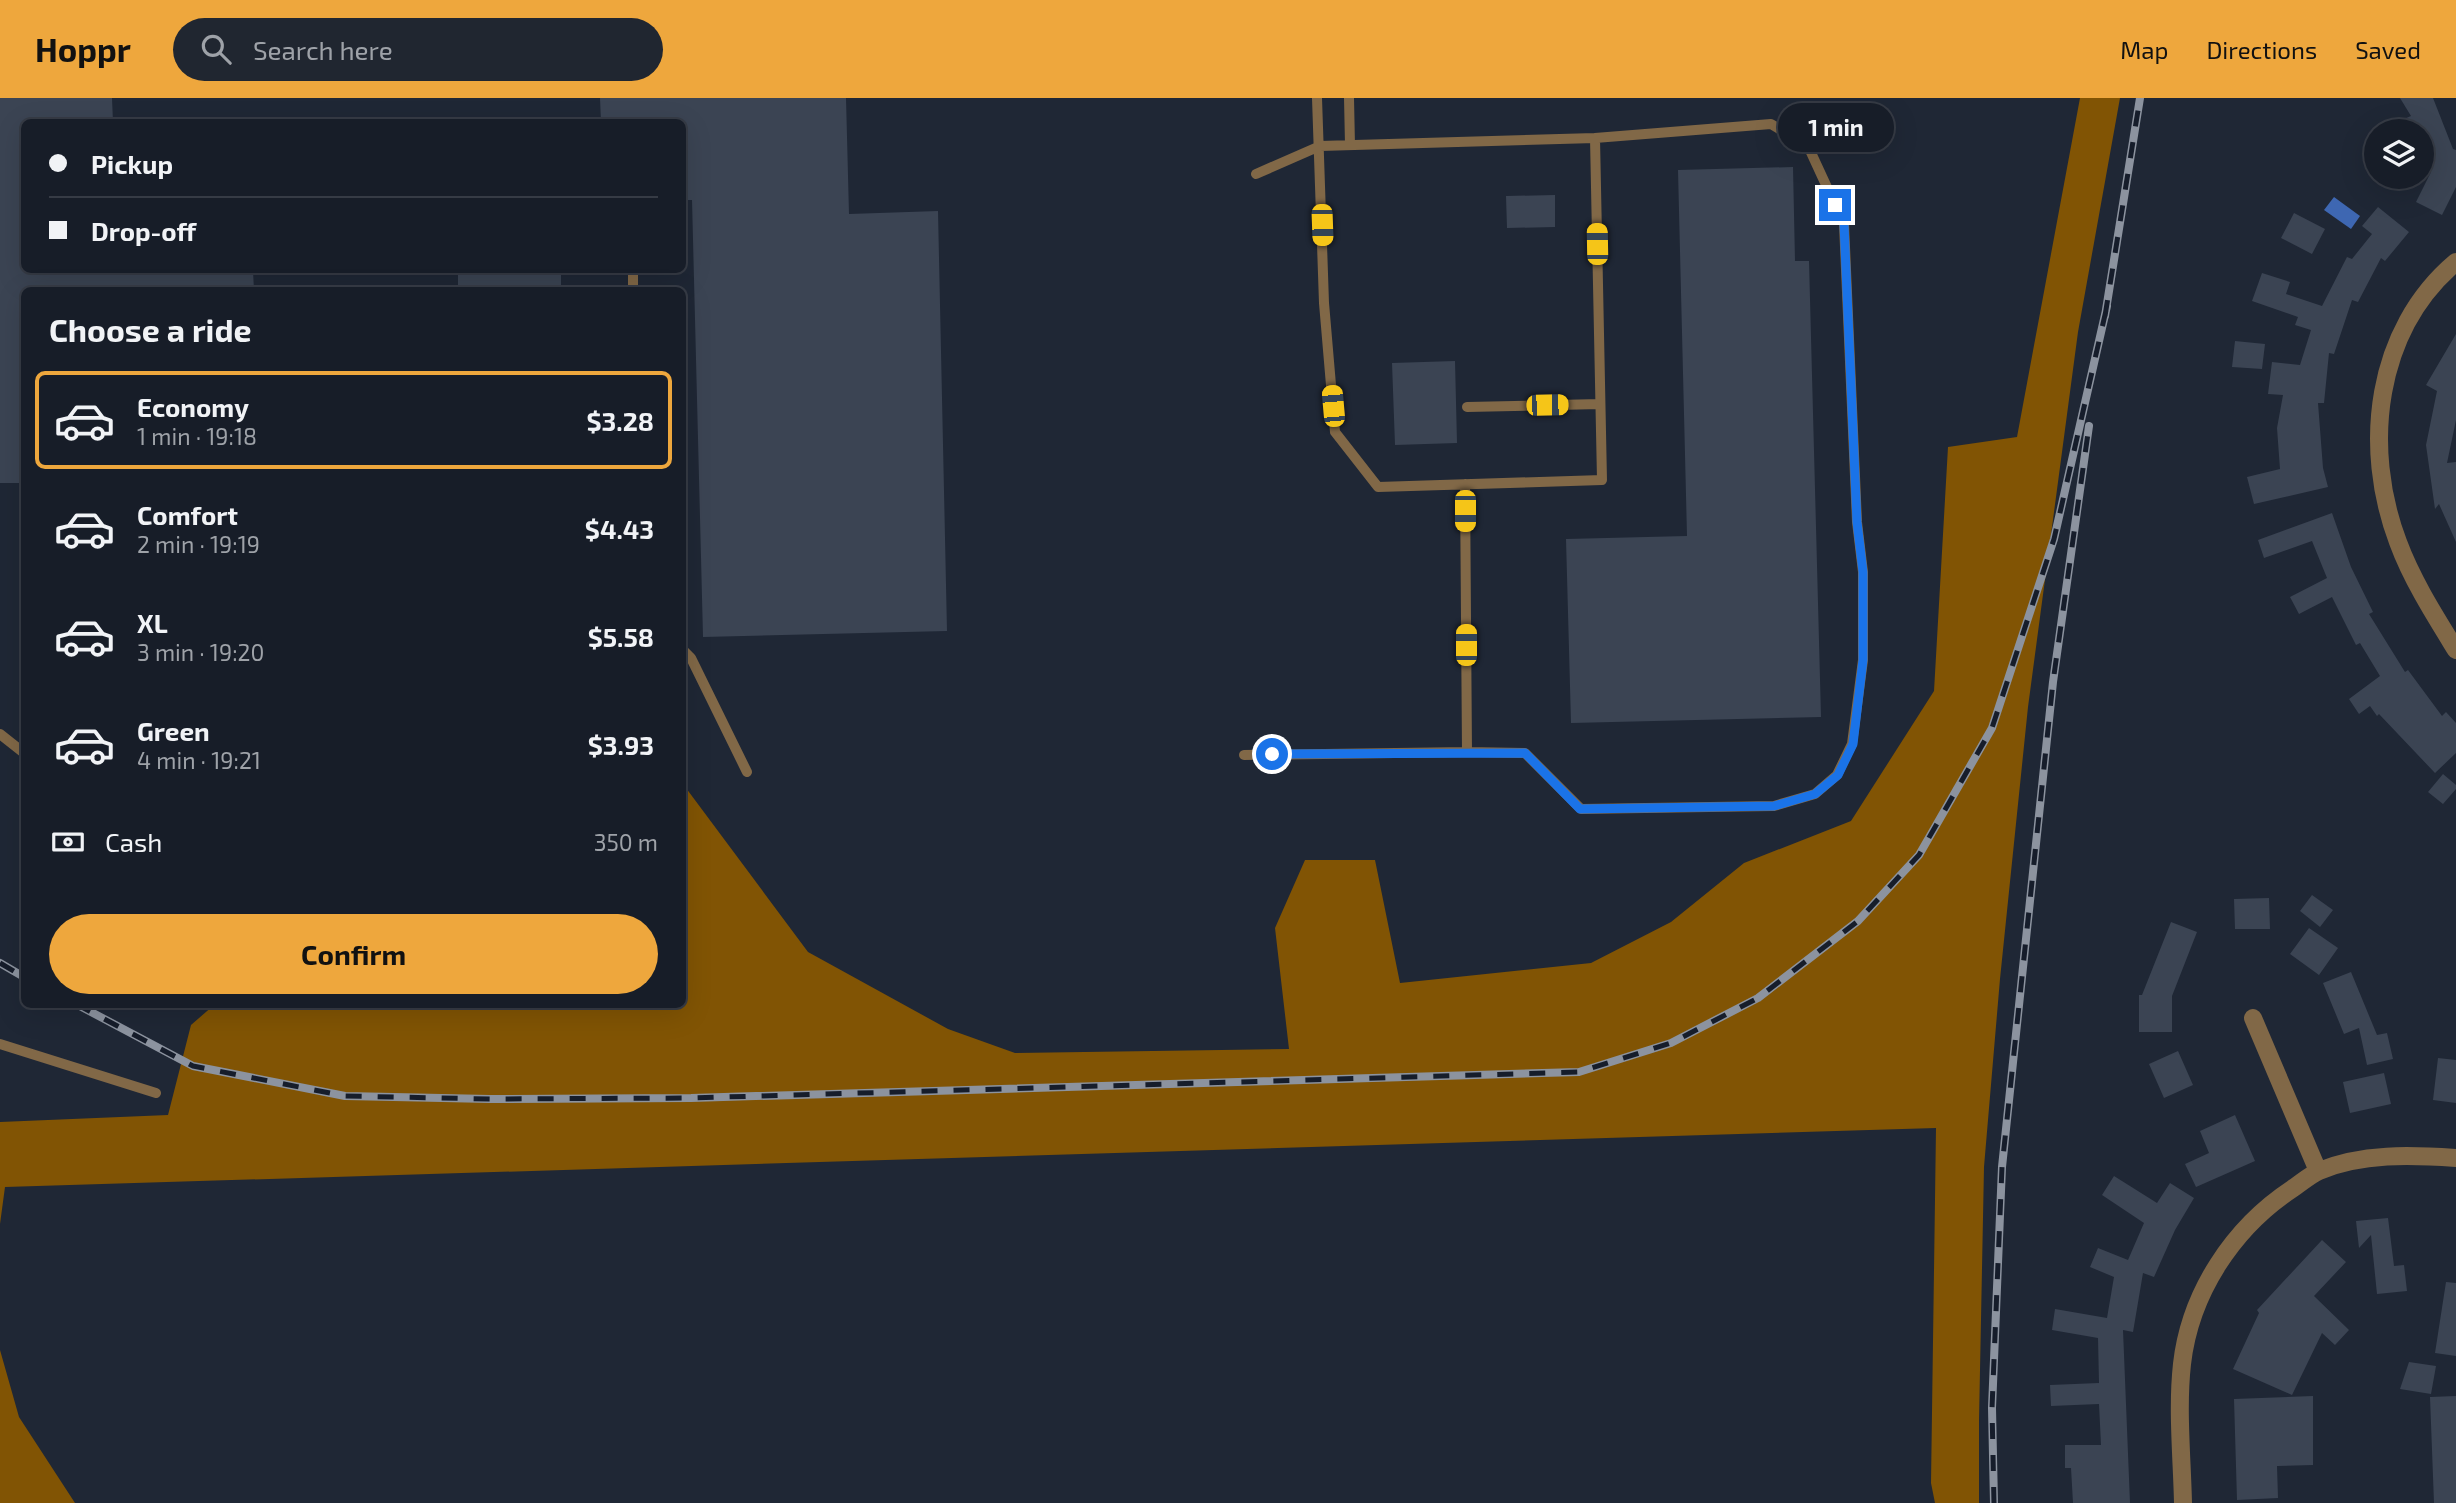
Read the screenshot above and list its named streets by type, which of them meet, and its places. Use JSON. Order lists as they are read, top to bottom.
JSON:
{
  "page": {
    "header": "Hoppr",
    "search": "Search here",
    "nav": ["Map", "Directions", "Saved"],
    "bubble": "1 min",
    "banner": ["Pickup", "Drop-off"],
    "heading": "Choose a ride",
    "list": [
      {
        "name": "Economy",
        "note": "1 min · 19:18",
        "value": "$3.28"
      },
      {
        "name": "Comfort",
        "note": "2 min · 19:19",
        "value": "$4.43"
      },
      {
        "name": "XL",
        "note": "3 min · 19:20",
        "value": "$5.58"
      },
      {
        "name": "Green",
        "note": "4 min · 19:21",
        "value": "$3.93"
      }
    ],
    "pay": ["Cash", "350 m"],
    "buttons": "Confirm"
  }
}
